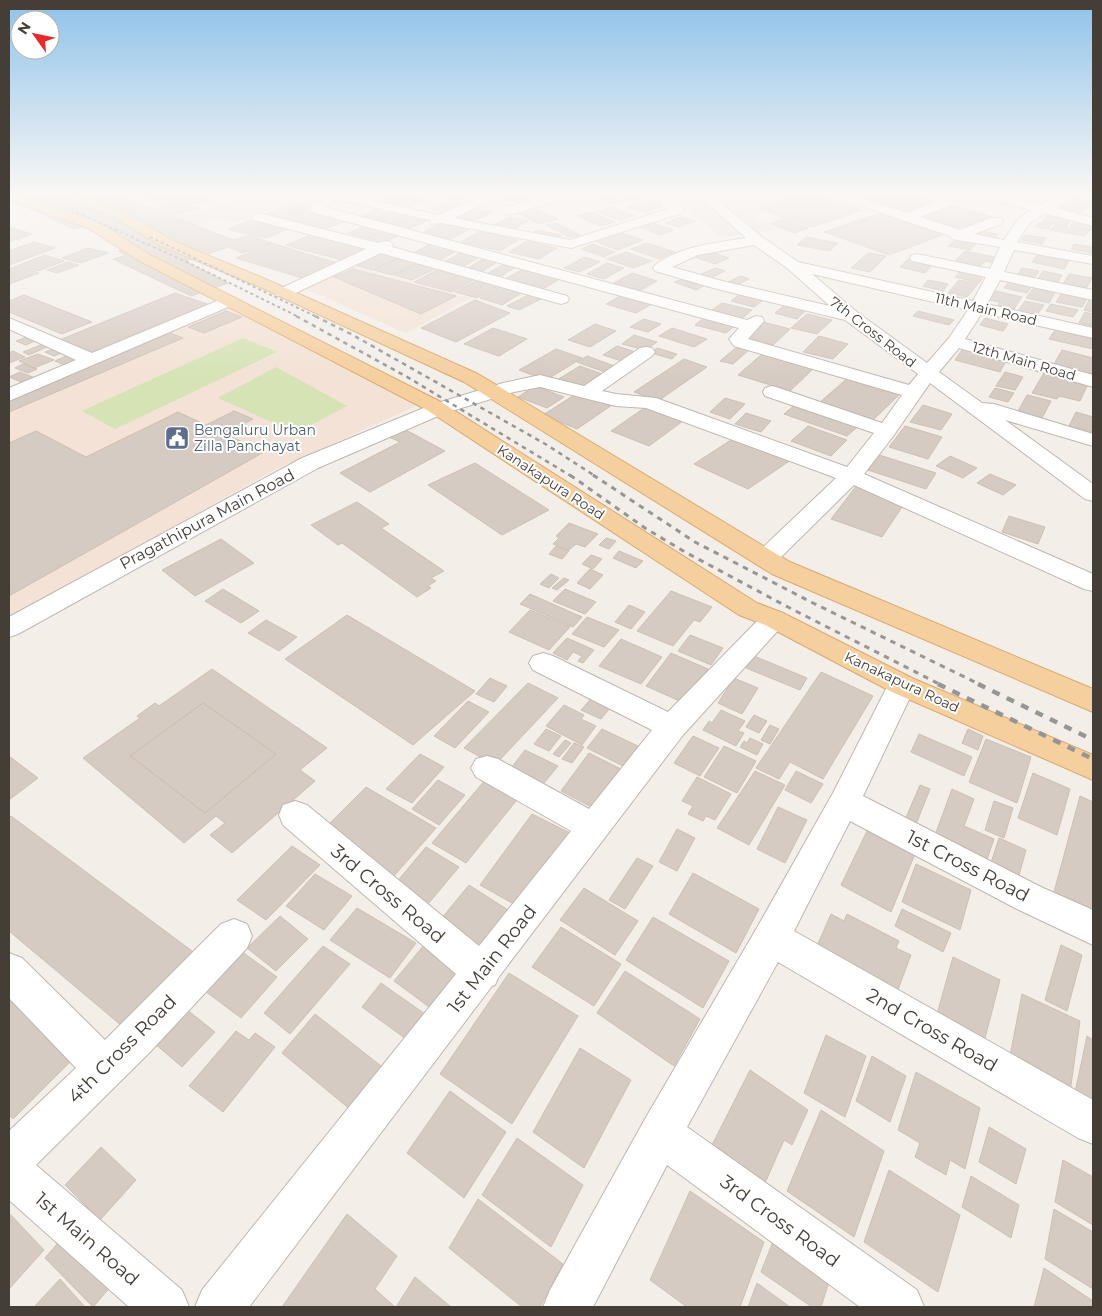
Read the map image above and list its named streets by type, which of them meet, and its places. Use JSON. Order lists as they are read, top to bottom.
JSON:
{
  "streets": {
    "main road": ["Kanakapura Road"],
    "street": [
      "11th Main Road",
      "7th Cross Road",
      "12th Main Road",
      "Pragathipura Main Road",
      "1st Cross Road",
      "3rd Cross Road",
      "1st Main Road",
      "2nd Cross Road",
      "4th Cross Road"
    ]
  },
  "crossings": [
    ["11th Main Road", "7th Cross Road"],
    ["7th Cross Road", "12th Main Road"],
    ["Kanakapura Road", "Pragathipura Main Road"],
    ["Kanakapura Road", "1st Main Road"],
    ["3rd Cross Road", "1st Main Road"]
  ],
  "places": {
    "public building": ["Bengaluru Urban Zilla Panchayat"]
  },
  "north": "top left"
}
